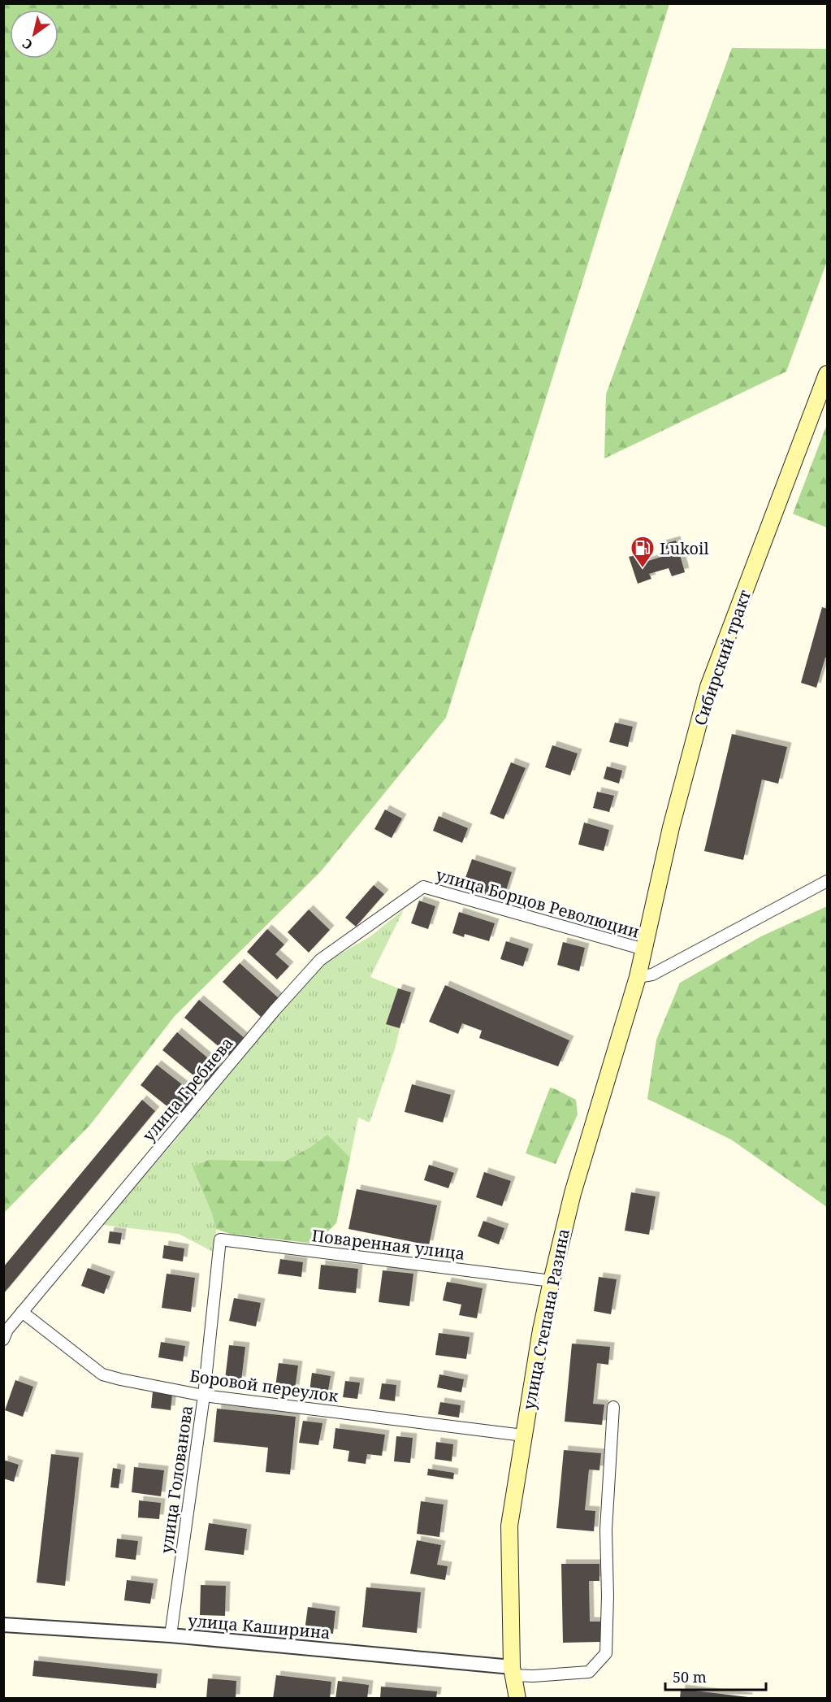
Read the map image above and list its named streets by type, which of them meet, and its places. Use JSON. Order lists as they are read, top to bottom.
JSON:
{
  "streets": {
    "main road": ["Сибирский тракт", "улица Степана Разина"],
    "street": [
      "улица Борцов Революции",
      "улица Гребнева",
      "Поваренная улица",
      "Боровой переулок",
      "улица Голованова",
      "улица Каширина"
    ]
  },
  "crossings": [
    ["Сибирский тракт", "улица Борцов Революции"],
    ["Сибирский тракт", "улица Степана Разина"],
    ["улица Борцов Революции", "улица Гребнева"],
    ["улица Борцов Революции", "улица Степана Разина"],
    ["улица Гребнева", "Боровой переулок"],
    ["Поваренная улица", "улица Степана Разина"],
    ["Поваренная улица", "улица Голованова"],
    ["улица Степана Разина", "Боровой переулок"],
    ["улица Степана Разина", "улица Каширина"],
    ["Боровой переулок", "улица Голованова"],
    ["улица Голованова", "улица Каширина"]
  ],
  "places": {
    "fuel station": ["Lukoil"]
  },
  "scale_bar": "50 m",
  "north": "bottom left"
}
